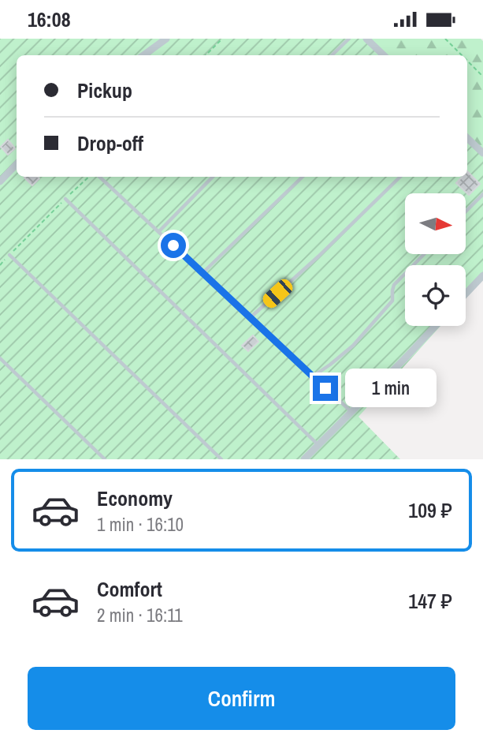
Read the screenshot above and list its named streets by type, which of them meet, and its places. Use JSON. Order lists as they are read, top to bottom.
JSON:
{
  "north": "right",
  "page": {
    "status": "16:08",
    "banner": ["Pickup", "Drop-off"],
    "bubble": "1 min",
    "list": [
      {
        "name": "Economy",
        "note": "1 min · 16:10",
        "value": "109 ₽"
      },
      {
        "name": "Comfort",
        "note": "2 min · 16:11",
        "value": "147 ₽"
      }
    ],
    "buttons": "Confirm"
  }
}
